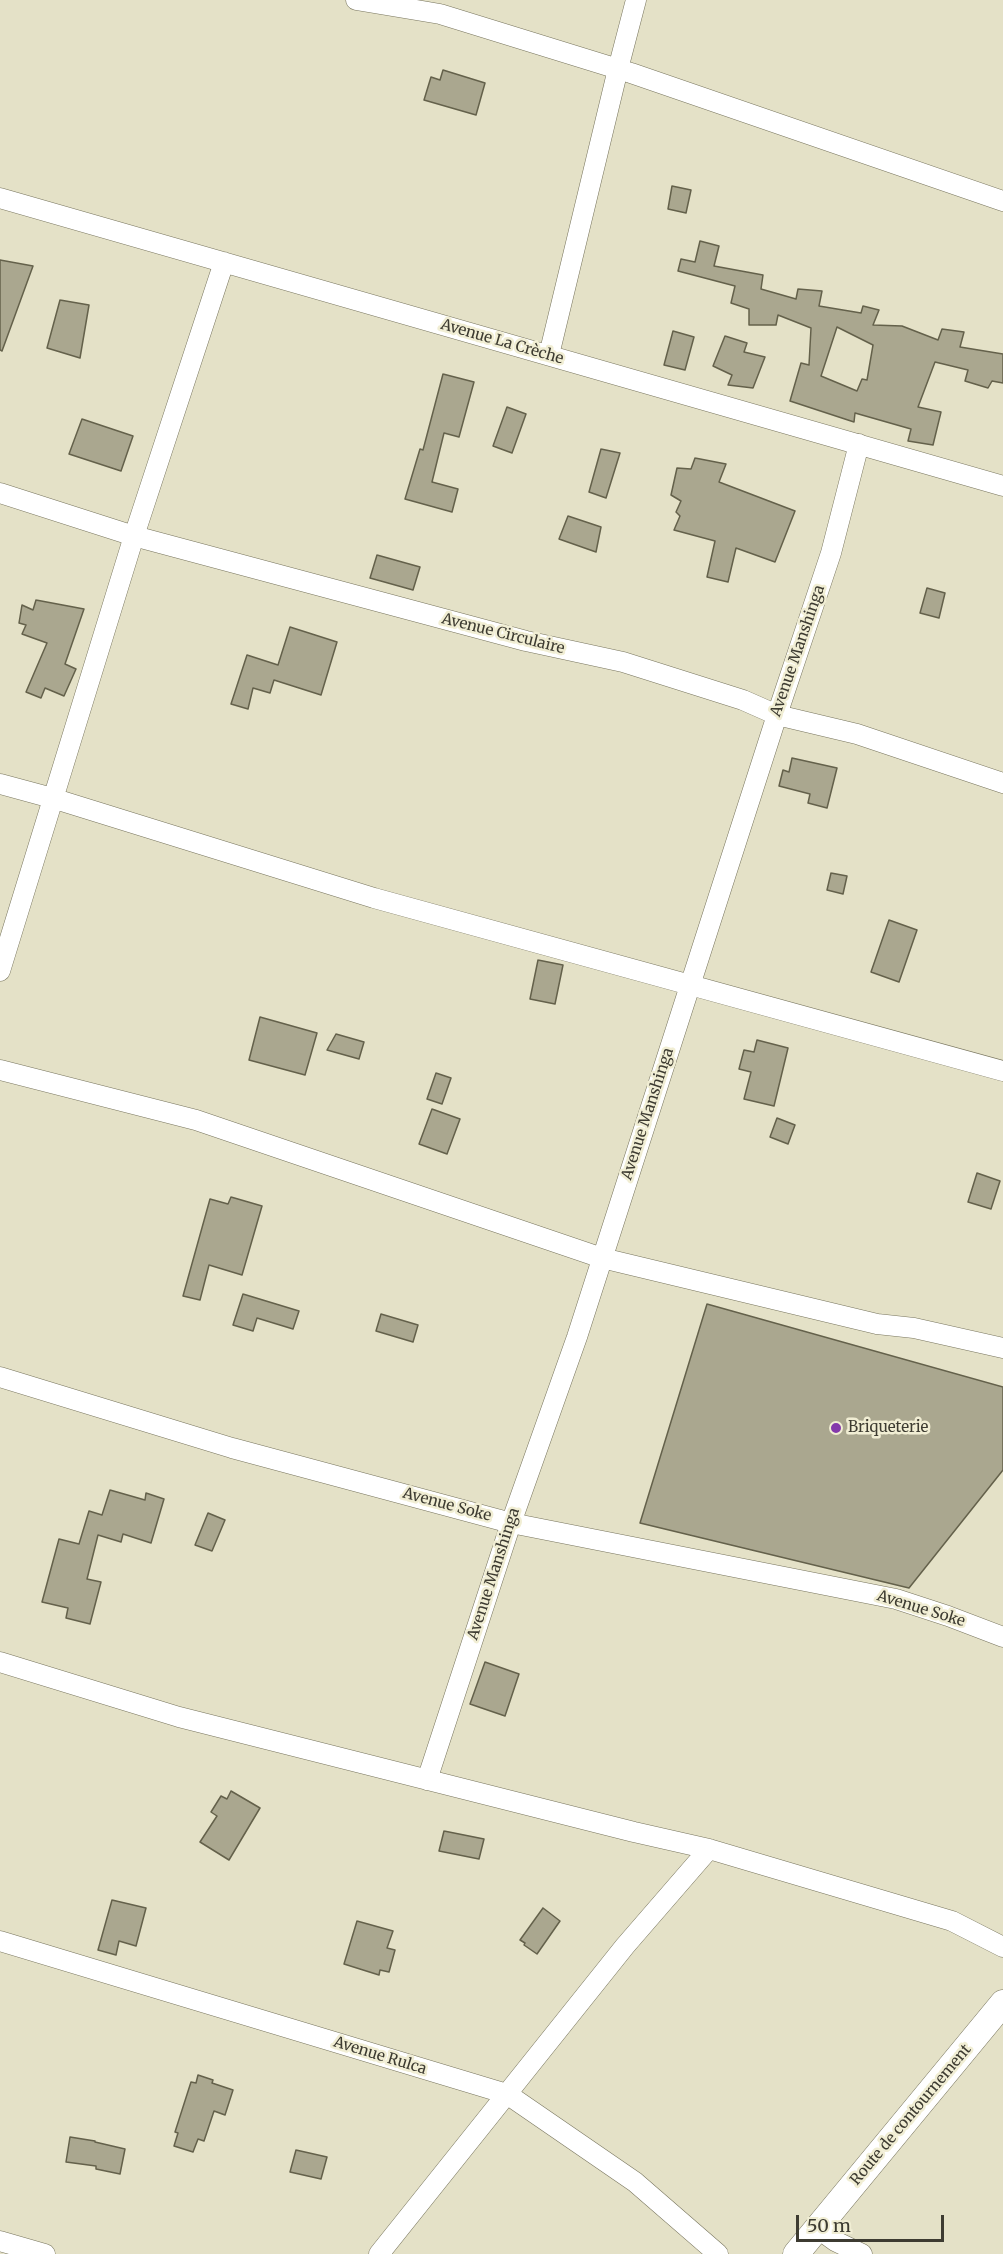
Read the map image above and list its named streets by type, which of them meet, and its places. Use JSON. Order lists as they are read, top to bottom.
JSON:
{
  "streets": {
    "street": [
      "Avenue La Crèche",
      "Avenue Circulaire",
      "Avenue Manshinga",
      "Avenue Soke",
      "Avenue Rulca",
      "Route de contournement"
    ]
  },
  "crossings": [
    ["Avenue La Crèche", "Avenue Manshinga"],
    ["Avenue Circulaire", "Avenue Manshinga"],
    ["Avenue Manshinga", "Avenue Soke"]
  ],
  "places": ["Briqueterie"],
  "scale_bar": "50 m"
}
